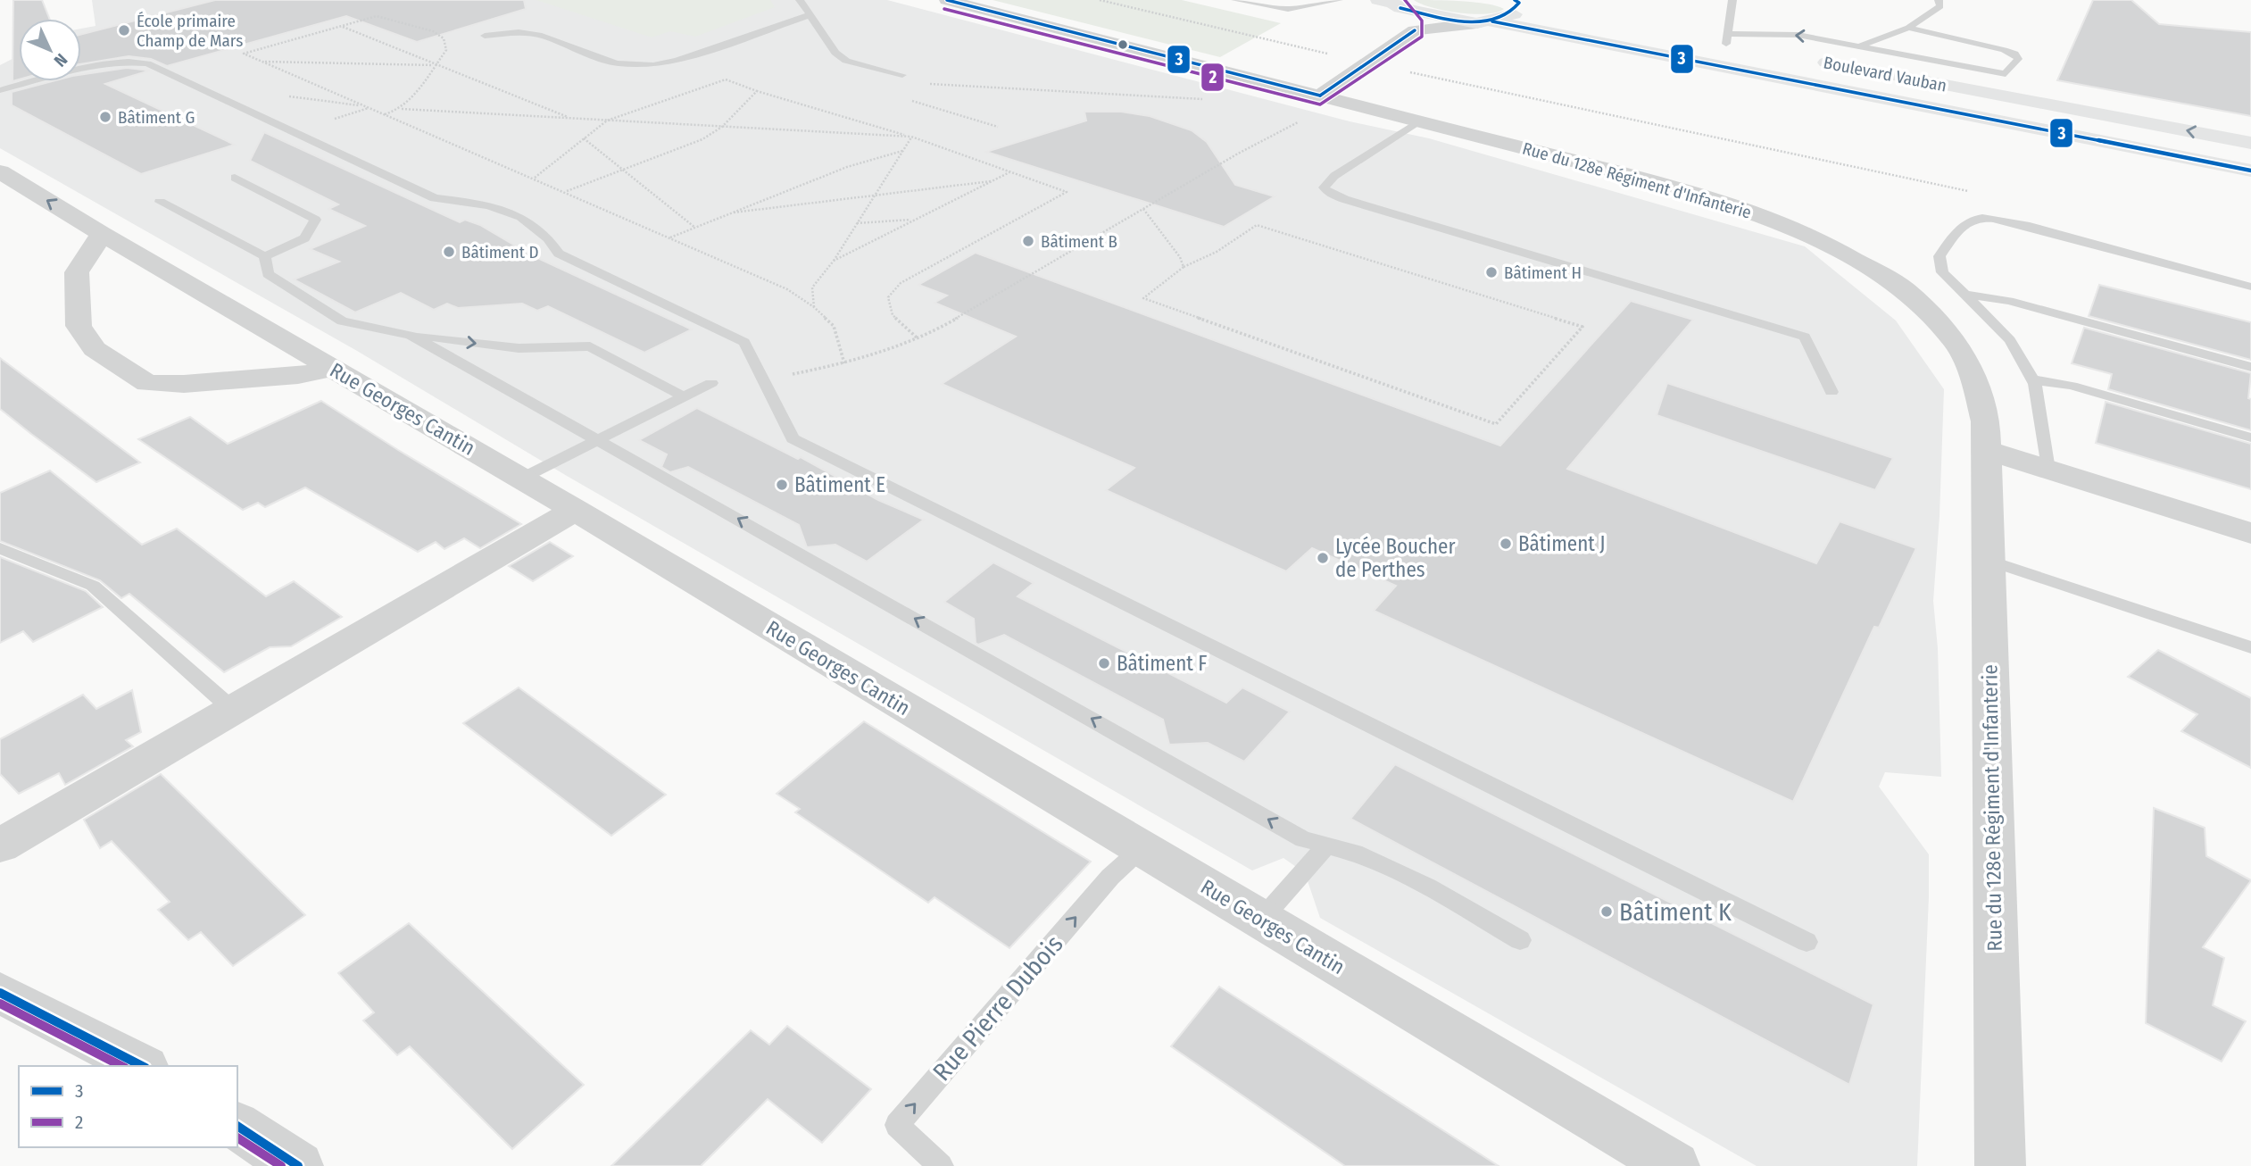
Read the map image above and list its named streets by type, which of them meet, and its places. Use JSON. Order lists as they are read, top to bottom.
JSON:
{
  "streets": {
    "main road": ["Boulevard Vauban"],
    "street": ["Rue du 128e Régiment d'Infanterie", "Rue Georges Cantin"],
    "lane": ["Rue Pierre Dubois"]
  },
  "crossings": [
    ["Rue Georges Cantin", "Rue Pierre Dubois"]
  ],
  "one_way": ["Rue Pierre Dubois"],
  "places": [
    "École primaire Champ de Mars",
    "Bâtiment G",
    "Bâtiment B",
    "Bâtiment D",
    "Bâtiment H",
    "Bâtiment E",
    "Bâtiment J",
    "Lycée Boucher de Perthes",
    "Bâtiment F",
    "Bâtiment K"
  ],
  "lines": ["transit line 3", "transit line 2"],
  "legend": ["3", "2"],
  "north": "bottom right"
}
